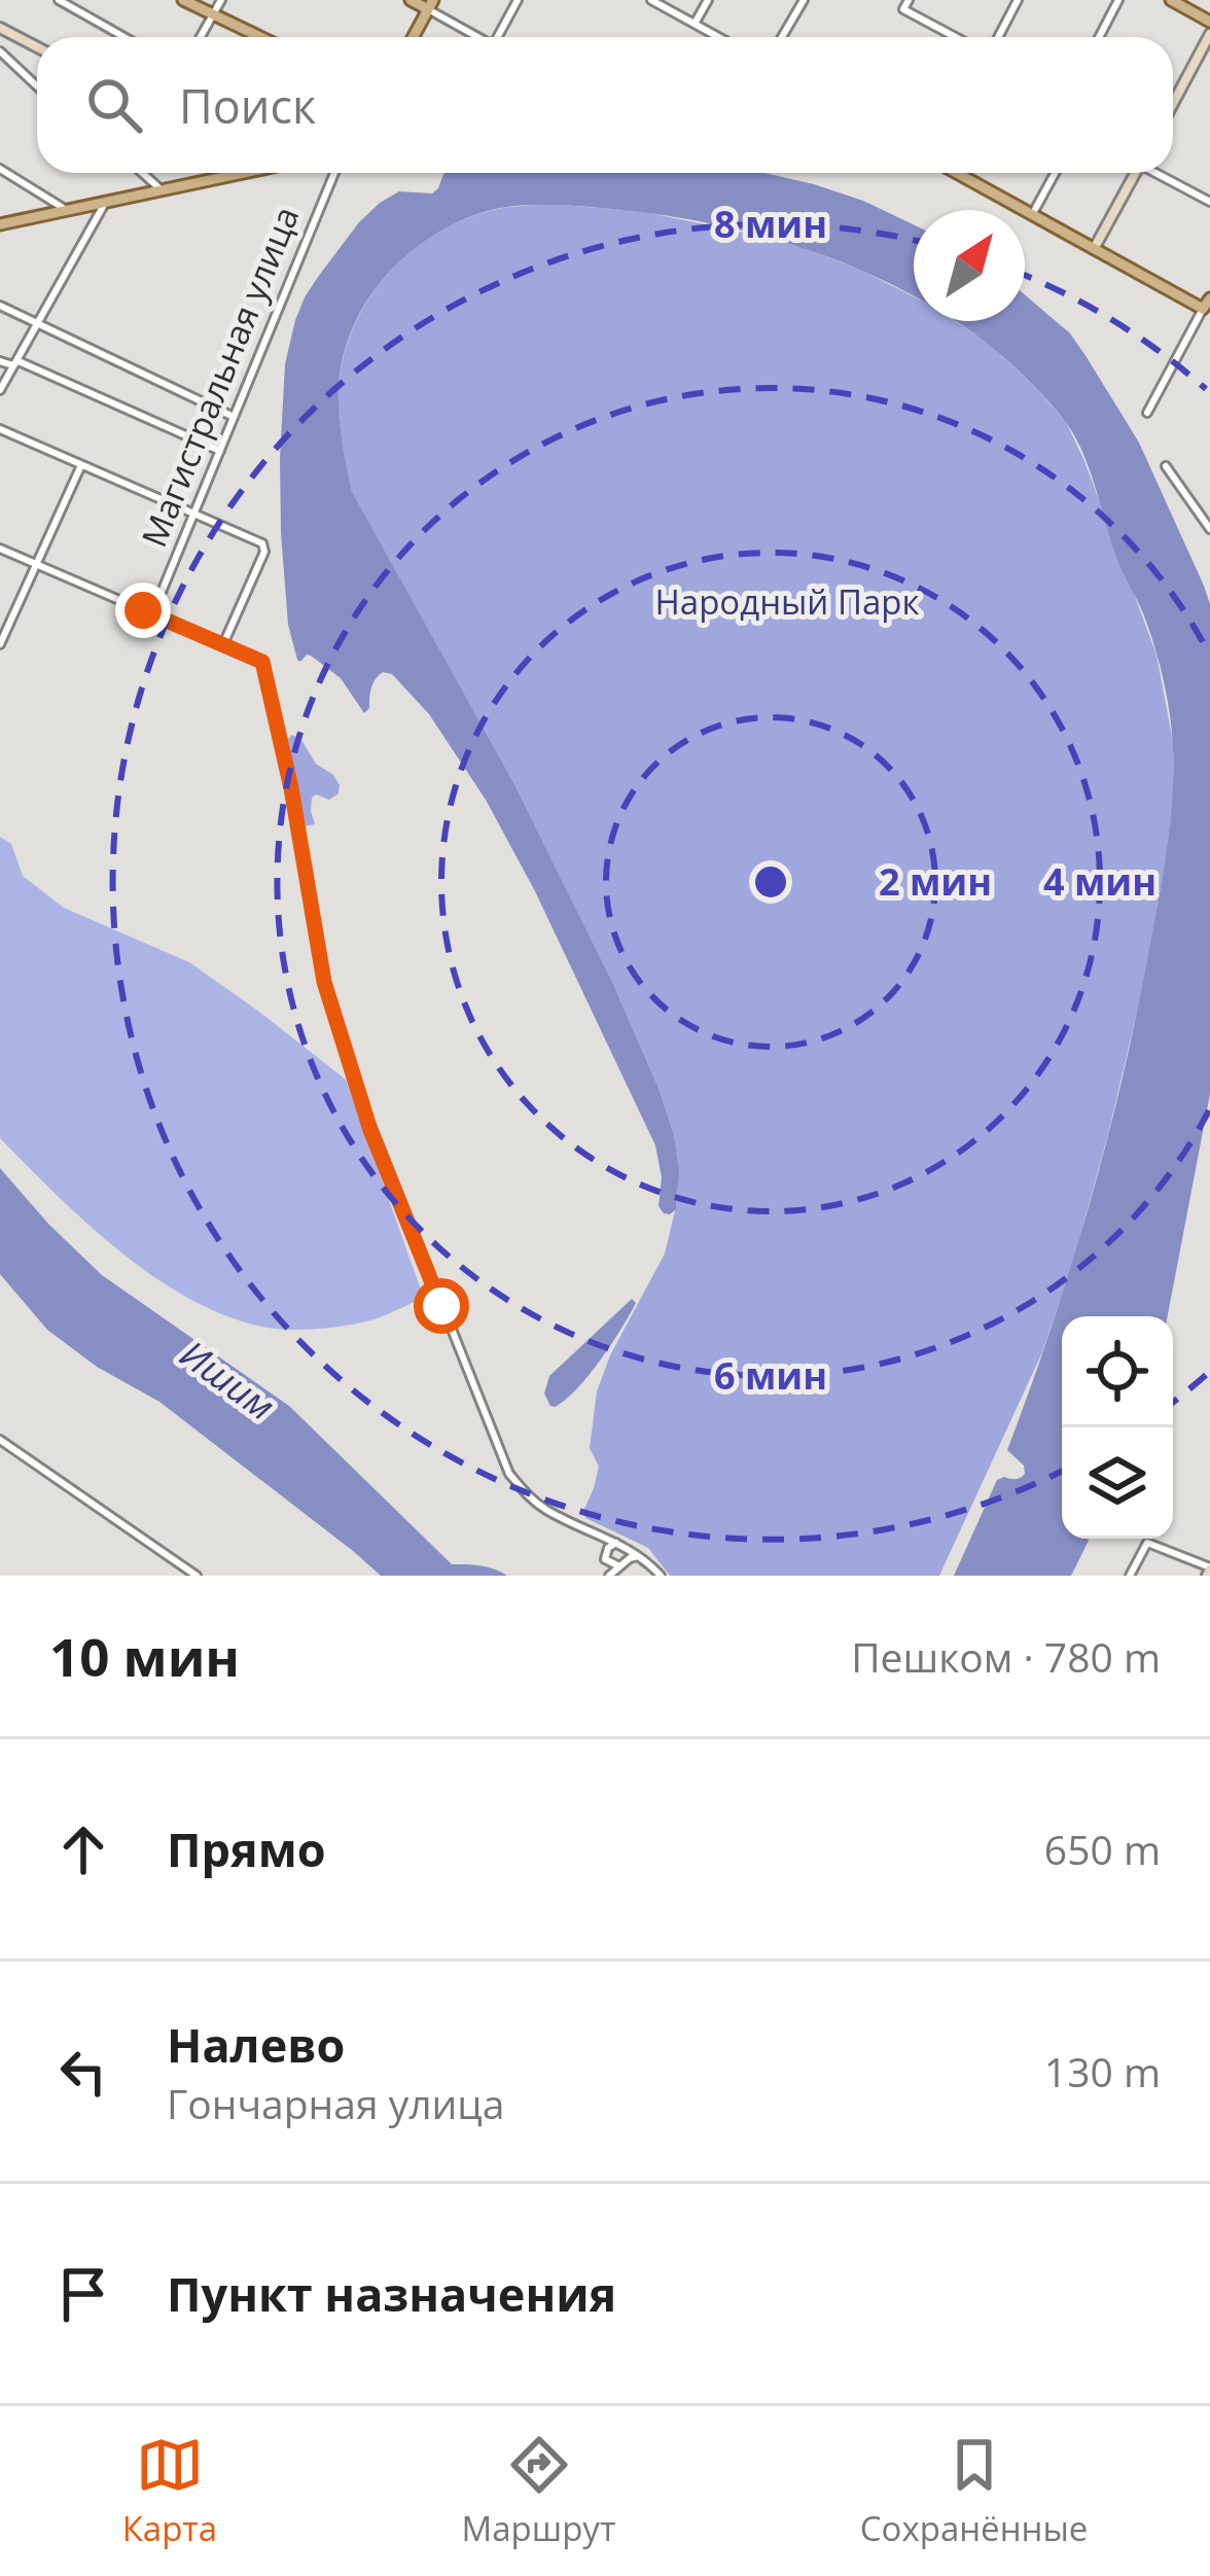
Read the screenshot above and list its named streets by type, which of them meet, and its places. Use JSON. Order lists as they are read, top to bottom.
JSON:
{
  "streets": {
    "street": ["Магистральная улица"]
  },
  "water": ["Ишим"],
  "parks": ["Народный Парк"],
  "north": "top right",
  "page": {
    "search": "Поиск",
    "heading": ["10 мин", "Пешком · 780 m"],
    "list": [
      ["Прямо", "650 m"],
      ["Налево", "Гончарная улица", "130 m"],
      "Пункт назначения"
    ],
    "nav": ["Карта", "Маршрут", "Сохранённые"]
  },
  "rings": [
    "8 мин",
    "2 мин",
    "4 мин",
    "6 мин"
  ]
}
